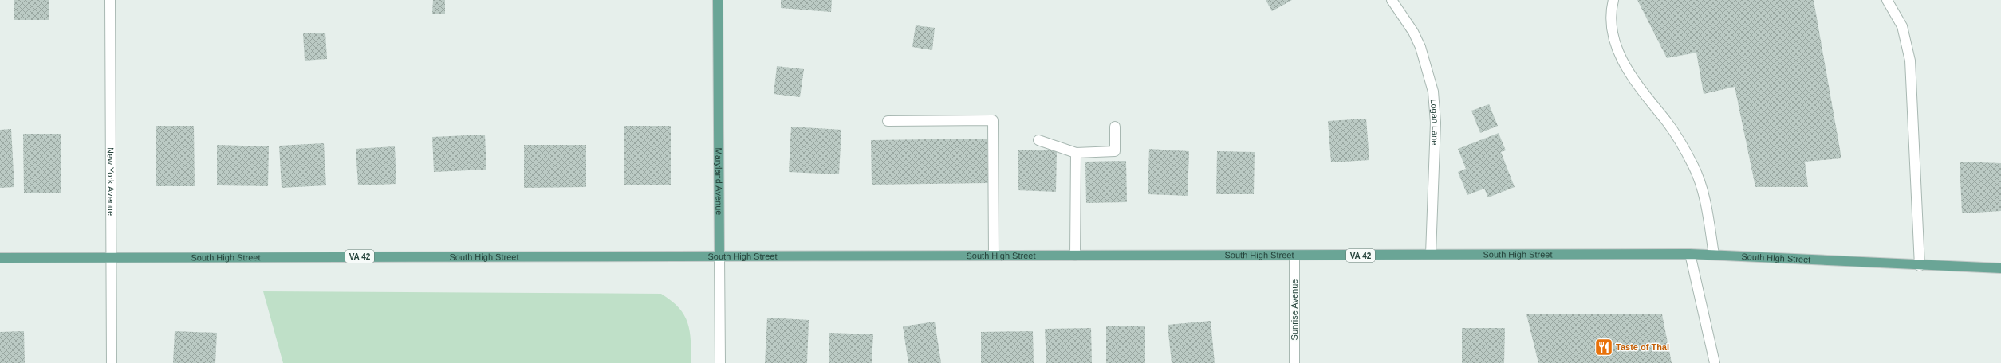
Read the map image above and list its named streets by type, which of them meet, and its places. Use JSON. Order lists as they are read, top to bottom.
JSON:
{
  "streets": {
    "main road": ["Maryland Avenue", "South High Street", "VA 42"],
    "street": ["Logan Lane", "New York Avenue", "Sunrise Avenue"]
  },
  "crossings": [
    ["Logan Lane", "South High Street"],
    ["New York Avenue", "South High Street"],
    ["Maryland Avenue", "South High Street"],
    ["South High Street", "Sunrise Avenue"]
  ],
  "places": {
    "restaurant": ["Taste of Thai"]
  }
}
